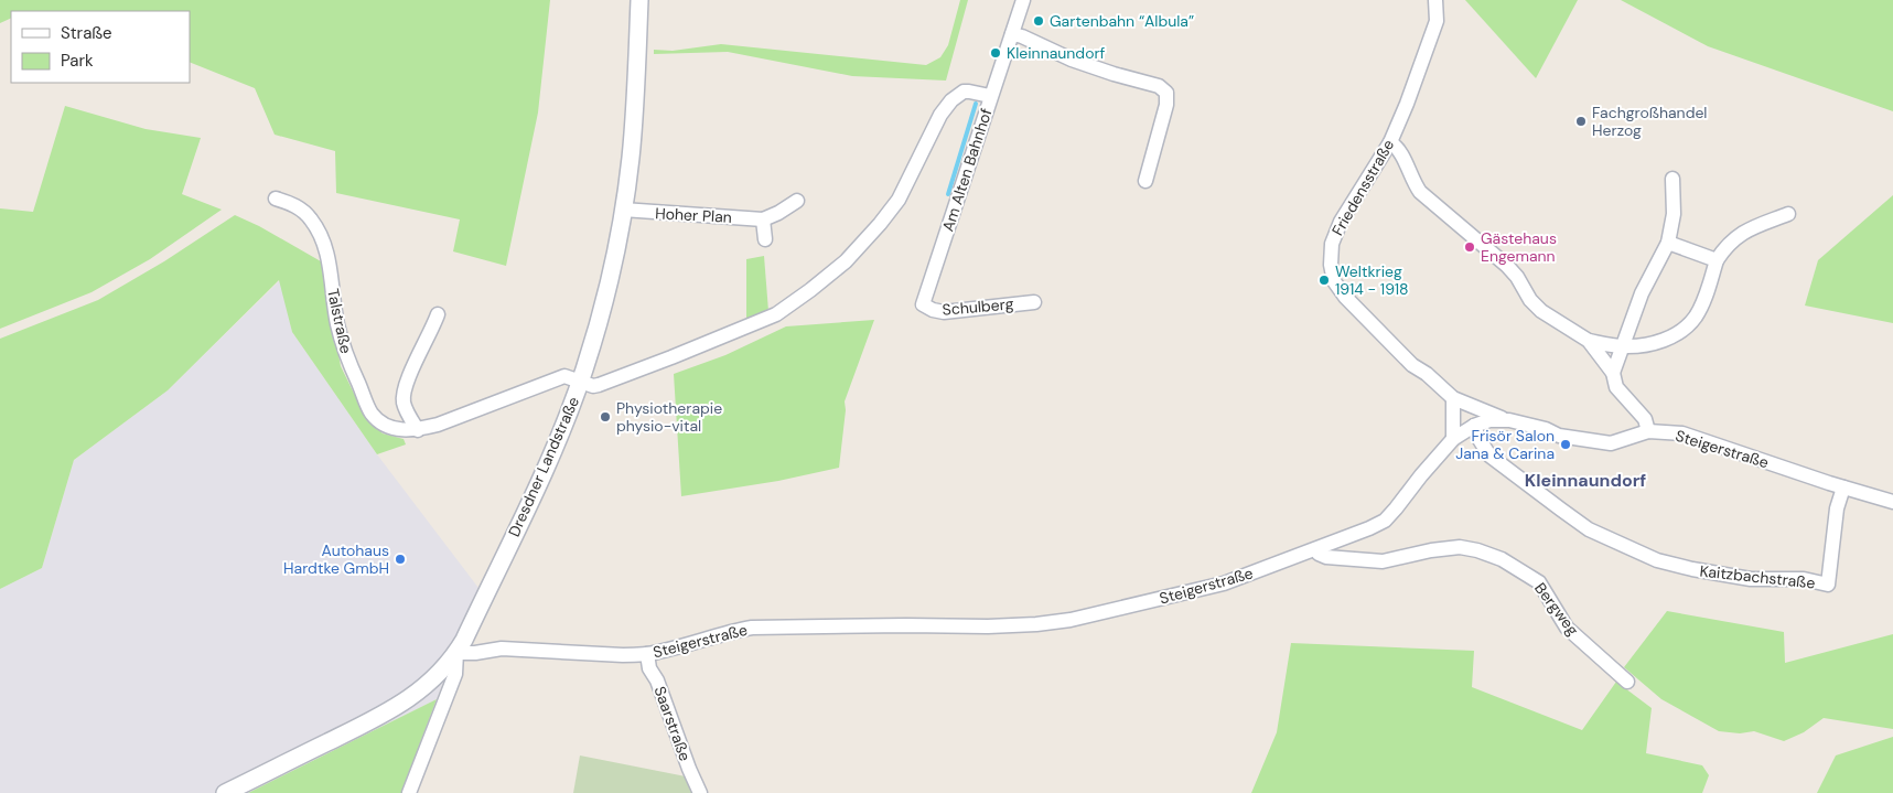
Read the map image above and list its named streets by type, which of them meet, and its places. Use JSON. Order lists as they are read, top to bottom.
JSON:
{
  "streets": {
    "street": [
      "Am Alten Bahnhof",
      "Friedensstraße",
      "Hoher Plan",
      "Schulberg",
      "Talstraße",
      "Steigerstraße",
      "Dresdner Landstraße",
      "Kaitzbachstraße",
      "Bergweg",
      "Saarstraße"
    ]
  },
  "crossings": [
    ["Am Alten Bahnhof", "Schulberg"],
    ["Friedensstraße", "Steigerstraße"],
    ["Hoher Plan", "Dresdner Landstraße"],
    ["Talstraße", "Dresdner Landstraße"],
    ["Steigerstraße", "Dresdner Landstraße"],
    ["Steigerstraße", "Kaitzbachstraße"],
    ["Steigerstraße", "Bergweg"],
    ["Steigerstraße", "Saarstraße"]
  ],
  "districts": ["Kleinnaundorf"],
  "places": [
    "Gartenbahn “Albula”",
    "Kleinnaundorf",
    "Fachgroßhandel Herzog",
    "Gästehaus Engemann",
    "Weltkrieg 1914 - 1918",
    "Physiotherapie physio-vital",
    "Frisör Salon Jana & Carina",
    "Autohaus Hardtke GmbH"
  ],
  "legend": ["Straße", "Park"]
}
